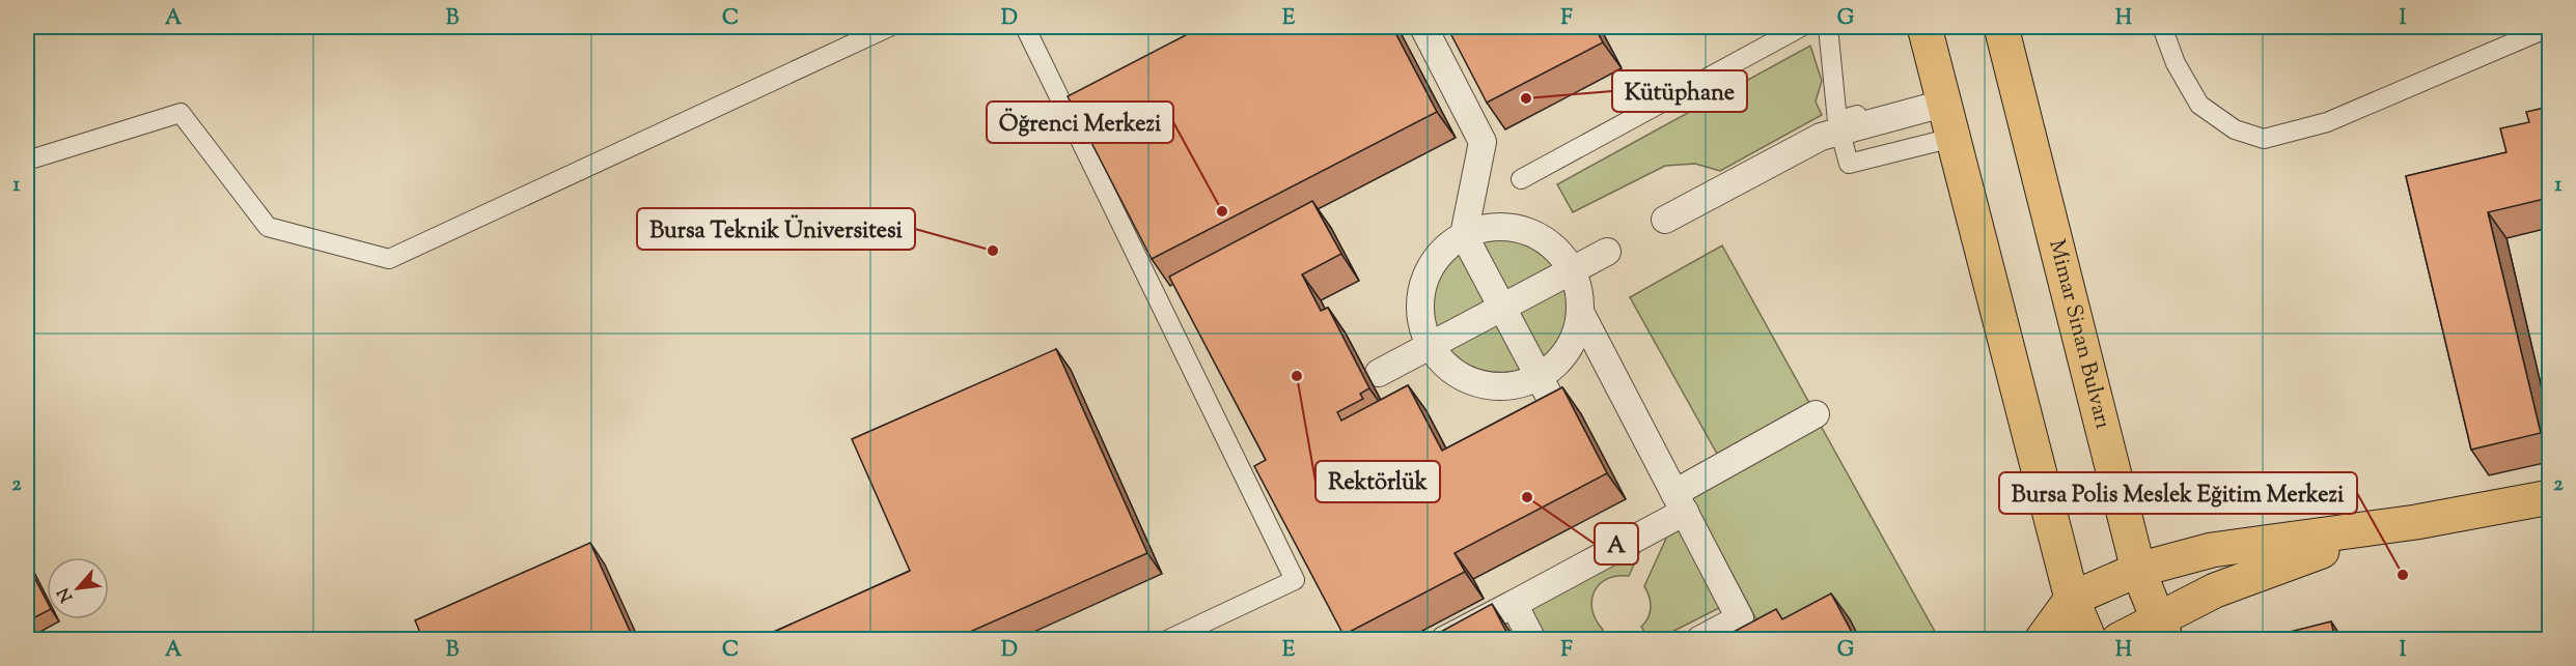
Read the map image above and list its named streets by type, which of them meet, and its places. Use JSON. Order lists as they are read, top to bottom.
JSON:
{
  "streets": {
    "main road": ["Mimar Sinan Bulvarı"]
  },
  "places": [
    "Kütüphane",
    "Öğrenci Merkezi",
    "Bursa Teknik Üniversitesi",
    "Rektörlük",
    "A",
    "Bursa Polis Meslek Eğitim Merkezi"
  ],
  "north": "bottom left",
  "grid": {
    "columns": [
      "A",
      "B",
      "C",
      "D",
      "E",
      "F",
      "G",
      "H",
      "I"
    ],
    "rows": ["1", "2"]
  }
}
